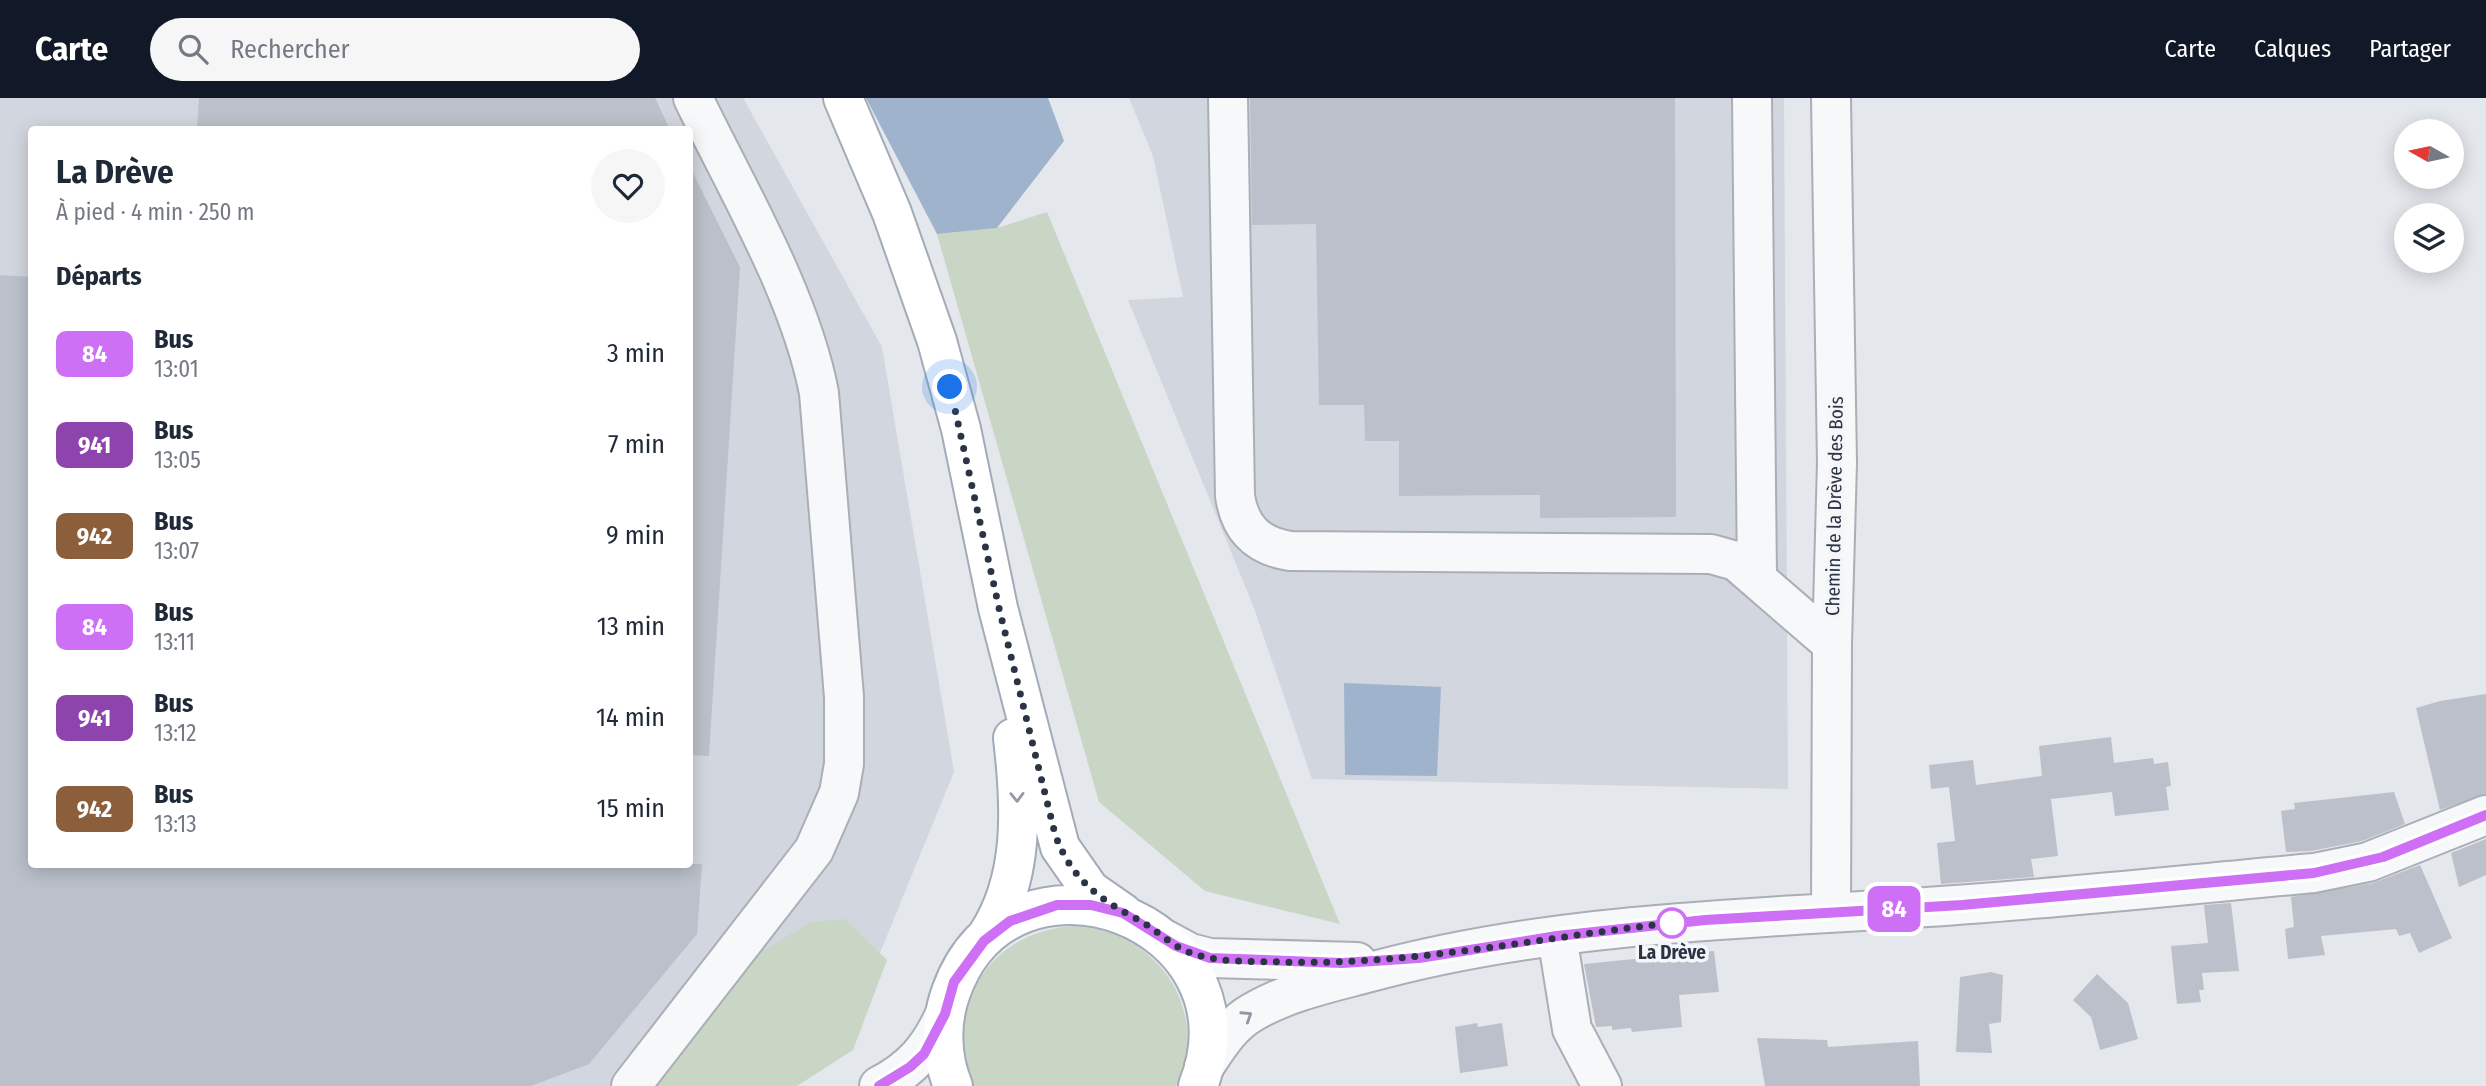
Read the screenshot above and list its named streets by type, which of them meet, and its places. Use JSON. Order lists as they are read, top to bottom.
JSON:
{
  "streets": {
    "street": ["Chemin de la Drève des Bois"]
  },
  "places": ["La Drève"],
  "lines": ["bus line 84"],
  "north": "left",
  "page": {
    "header": "Carte",
    "search": "Rechercher",
    "nav": ["Carte", "Calques", "Partager"],
    "on_map": "84",
    "heading": [
      ["La Drève", "À pied · 4 min · 250 m"],
      "Départs"
    ],
    "list": [
      {
        "mark": "84",
        "name": "Bus",
        "note": "13:01",
        "value": "3 min"
      },
      {
        "mark": "941",
        "name": "Bus",
        "note": "13:05",
        "value": "7 min"
      },
      {
        "mark": "942",
        "name": "Bus",
        "note": "13:07",
        "value": "9 min"
      },
      {
        "mark": "84",
        "name": "Bus",
        "note": "13:11",
        "value": "13 min"
      },
      {
        "mark": "941",
        "name": "Bus",
        "note": "13:12",
        "value": "14 min"
      },
      {
        "mark": "942",
        "name": "Bus",
        "note": "13:13",
        "value": "15 min"
      }
    ]
  }
}
